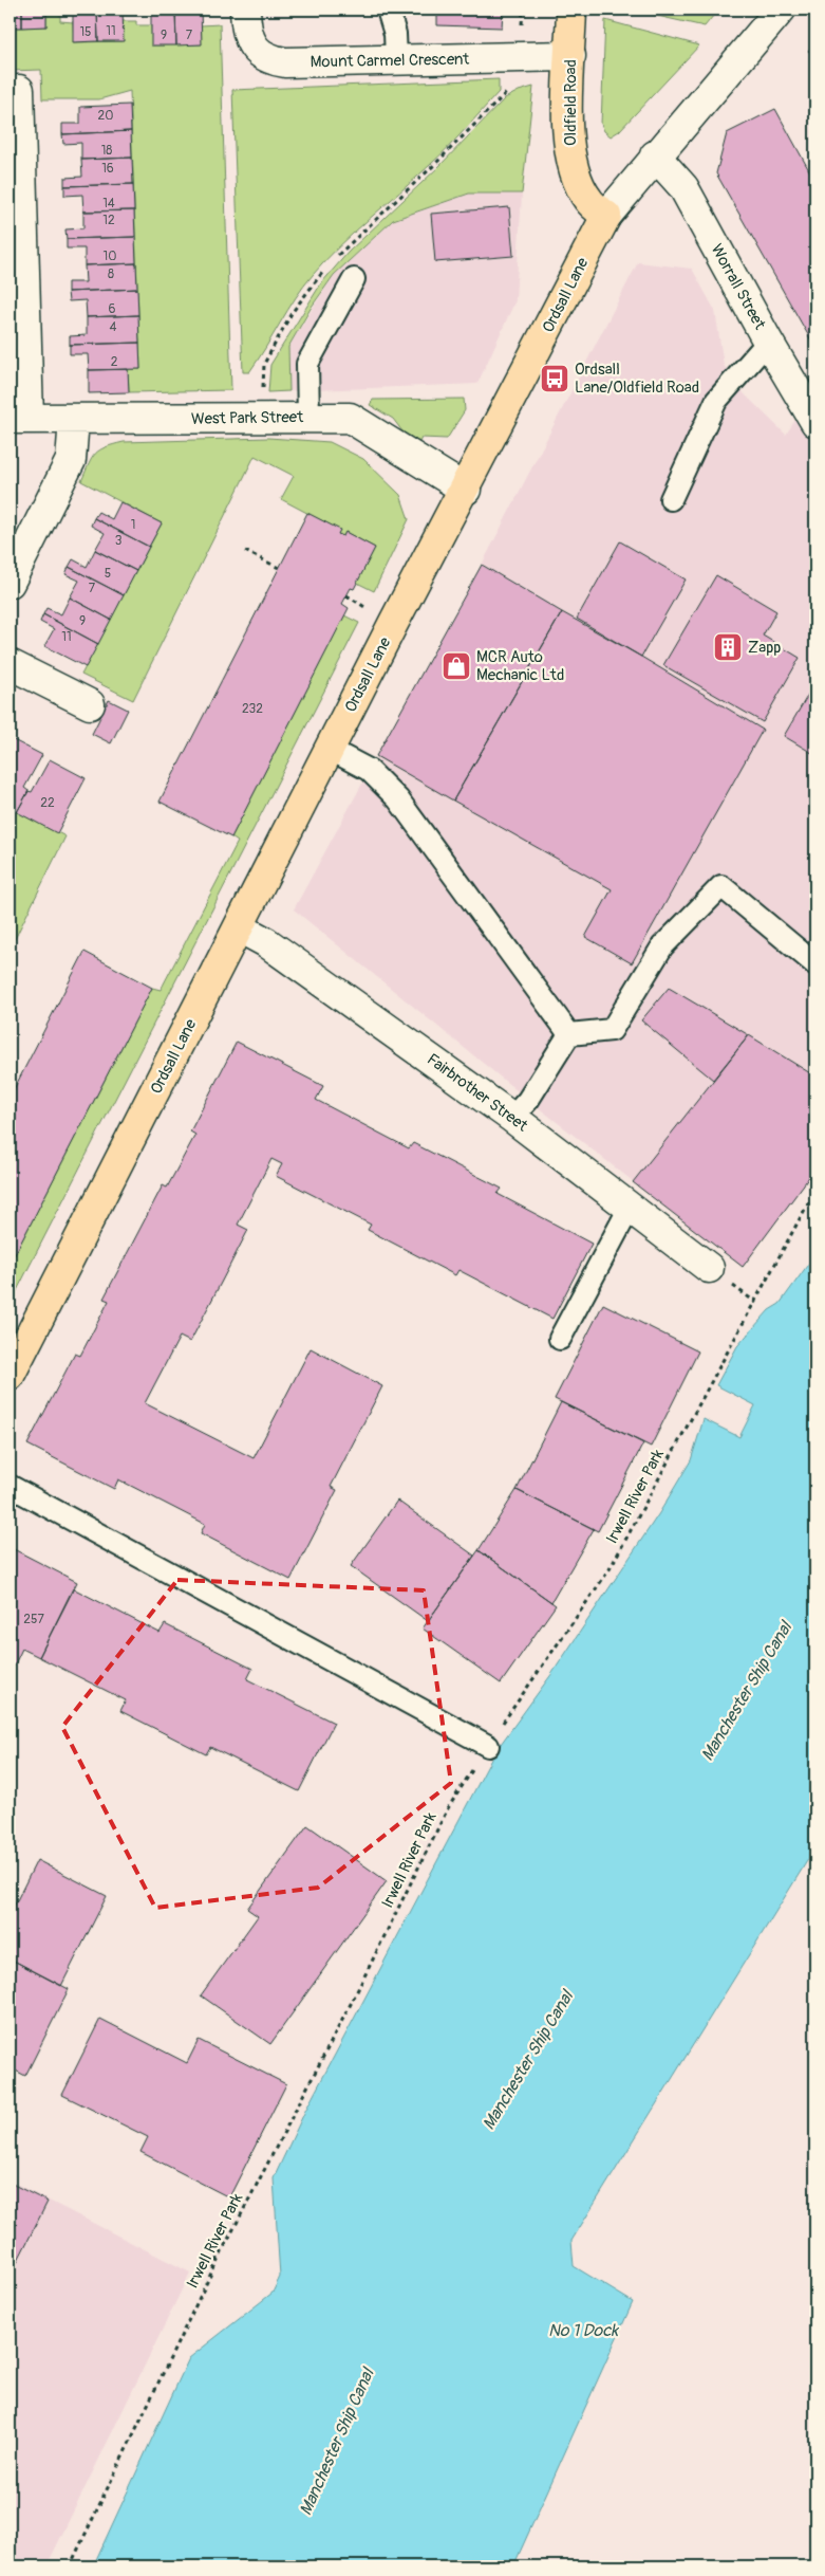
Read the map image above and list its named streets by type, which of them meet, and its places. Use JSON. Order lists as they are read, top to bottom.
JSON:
{
  "streets": {
    "main road": ["Oldfield Road", "Ordsall Lane"],
    "street": [
      "Mount Carmel Crescent",
      "Worrall Street",
      "West Park Street",
      "Fairbrother Street"
    ],
    "path": ["Irwell River Park"]
  },
  "crossings": [
    ["Mount Carmel Crescent", "Oldfield Road"],
    ["Oldfield Road", "Ordsall Lane"],
    ["Worrall Street", "Ordsall Lane"],
    ["Ordsall Lane", "West Park Street"],
    ["Ordsall Lane", "Fairbrother Street"]
  ],
  "water": ["Manchester Ship Canal", "№ 1 Dock"],
  "places": {
    "bus stop": ["Ordsall Lane/Oldfield Road"],
    "building": ["Zapp"],
    "shop": ["MCR Auto Mechanic Ltd"]
  },
  "house_numbers": [
    "11",
    "15",
    "9",
    "7",
    "20",
    "18",
    "16",
    "14",
    "12",
    "10",
    "8",
    "6",
    "4",
    "2",
    "1",
    "3",
    "5",
    "7",
    "9",
    "11",
    "232",
    "22",
    "257"
  ]
}
